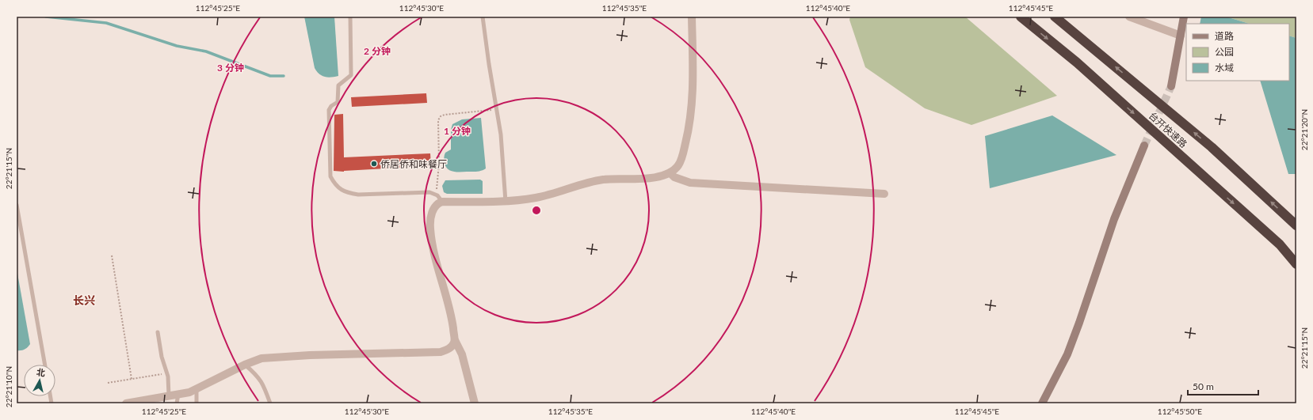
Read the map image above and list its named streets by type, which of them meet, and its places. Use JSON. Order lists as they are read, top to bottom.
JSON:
{
  "streets": {
    "highway": ["台开快速路"]
  },
  "districts": ["长兴"],
  "places": ["侨居侨和味餐厅"],
  "legend": ["道路", "公园", "水域"],
  "scale_bar": "50 m",
  "north": "top",
  "coordinates": [
    "112°45'25\"E",
    "112°45'30\"E",
    "112°45'35\"E",
    "112°45'40\"E",
    "112°45'45\"E",
    "22°21'20\"N",
    "22°21'15\"N",
    "22°21'10\"N",
    "112°45'50\"E"
  ],
  "rings": ["2 分钟", "3 分钟", "1 分钟"]
}
